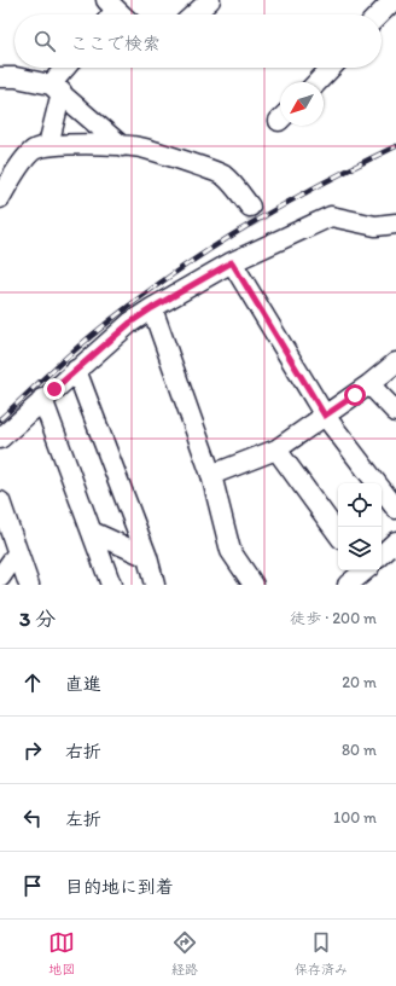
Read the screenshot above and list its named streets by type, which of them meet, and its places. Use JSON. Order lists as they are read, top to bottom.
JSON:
{
  "north": "bottom left",
  "page": {
    "search": "ここで検索",
    "heading": ["3 分", "徒歩 · 200 m"],
    "list": [
      ["直進", "20 m"],
      ["右折", "80 m"],
      ["左折", "100 m"],
      "目的地に到着"
    ],
    "nav": ["地図", "経路", "保存済み"]
  }
}
